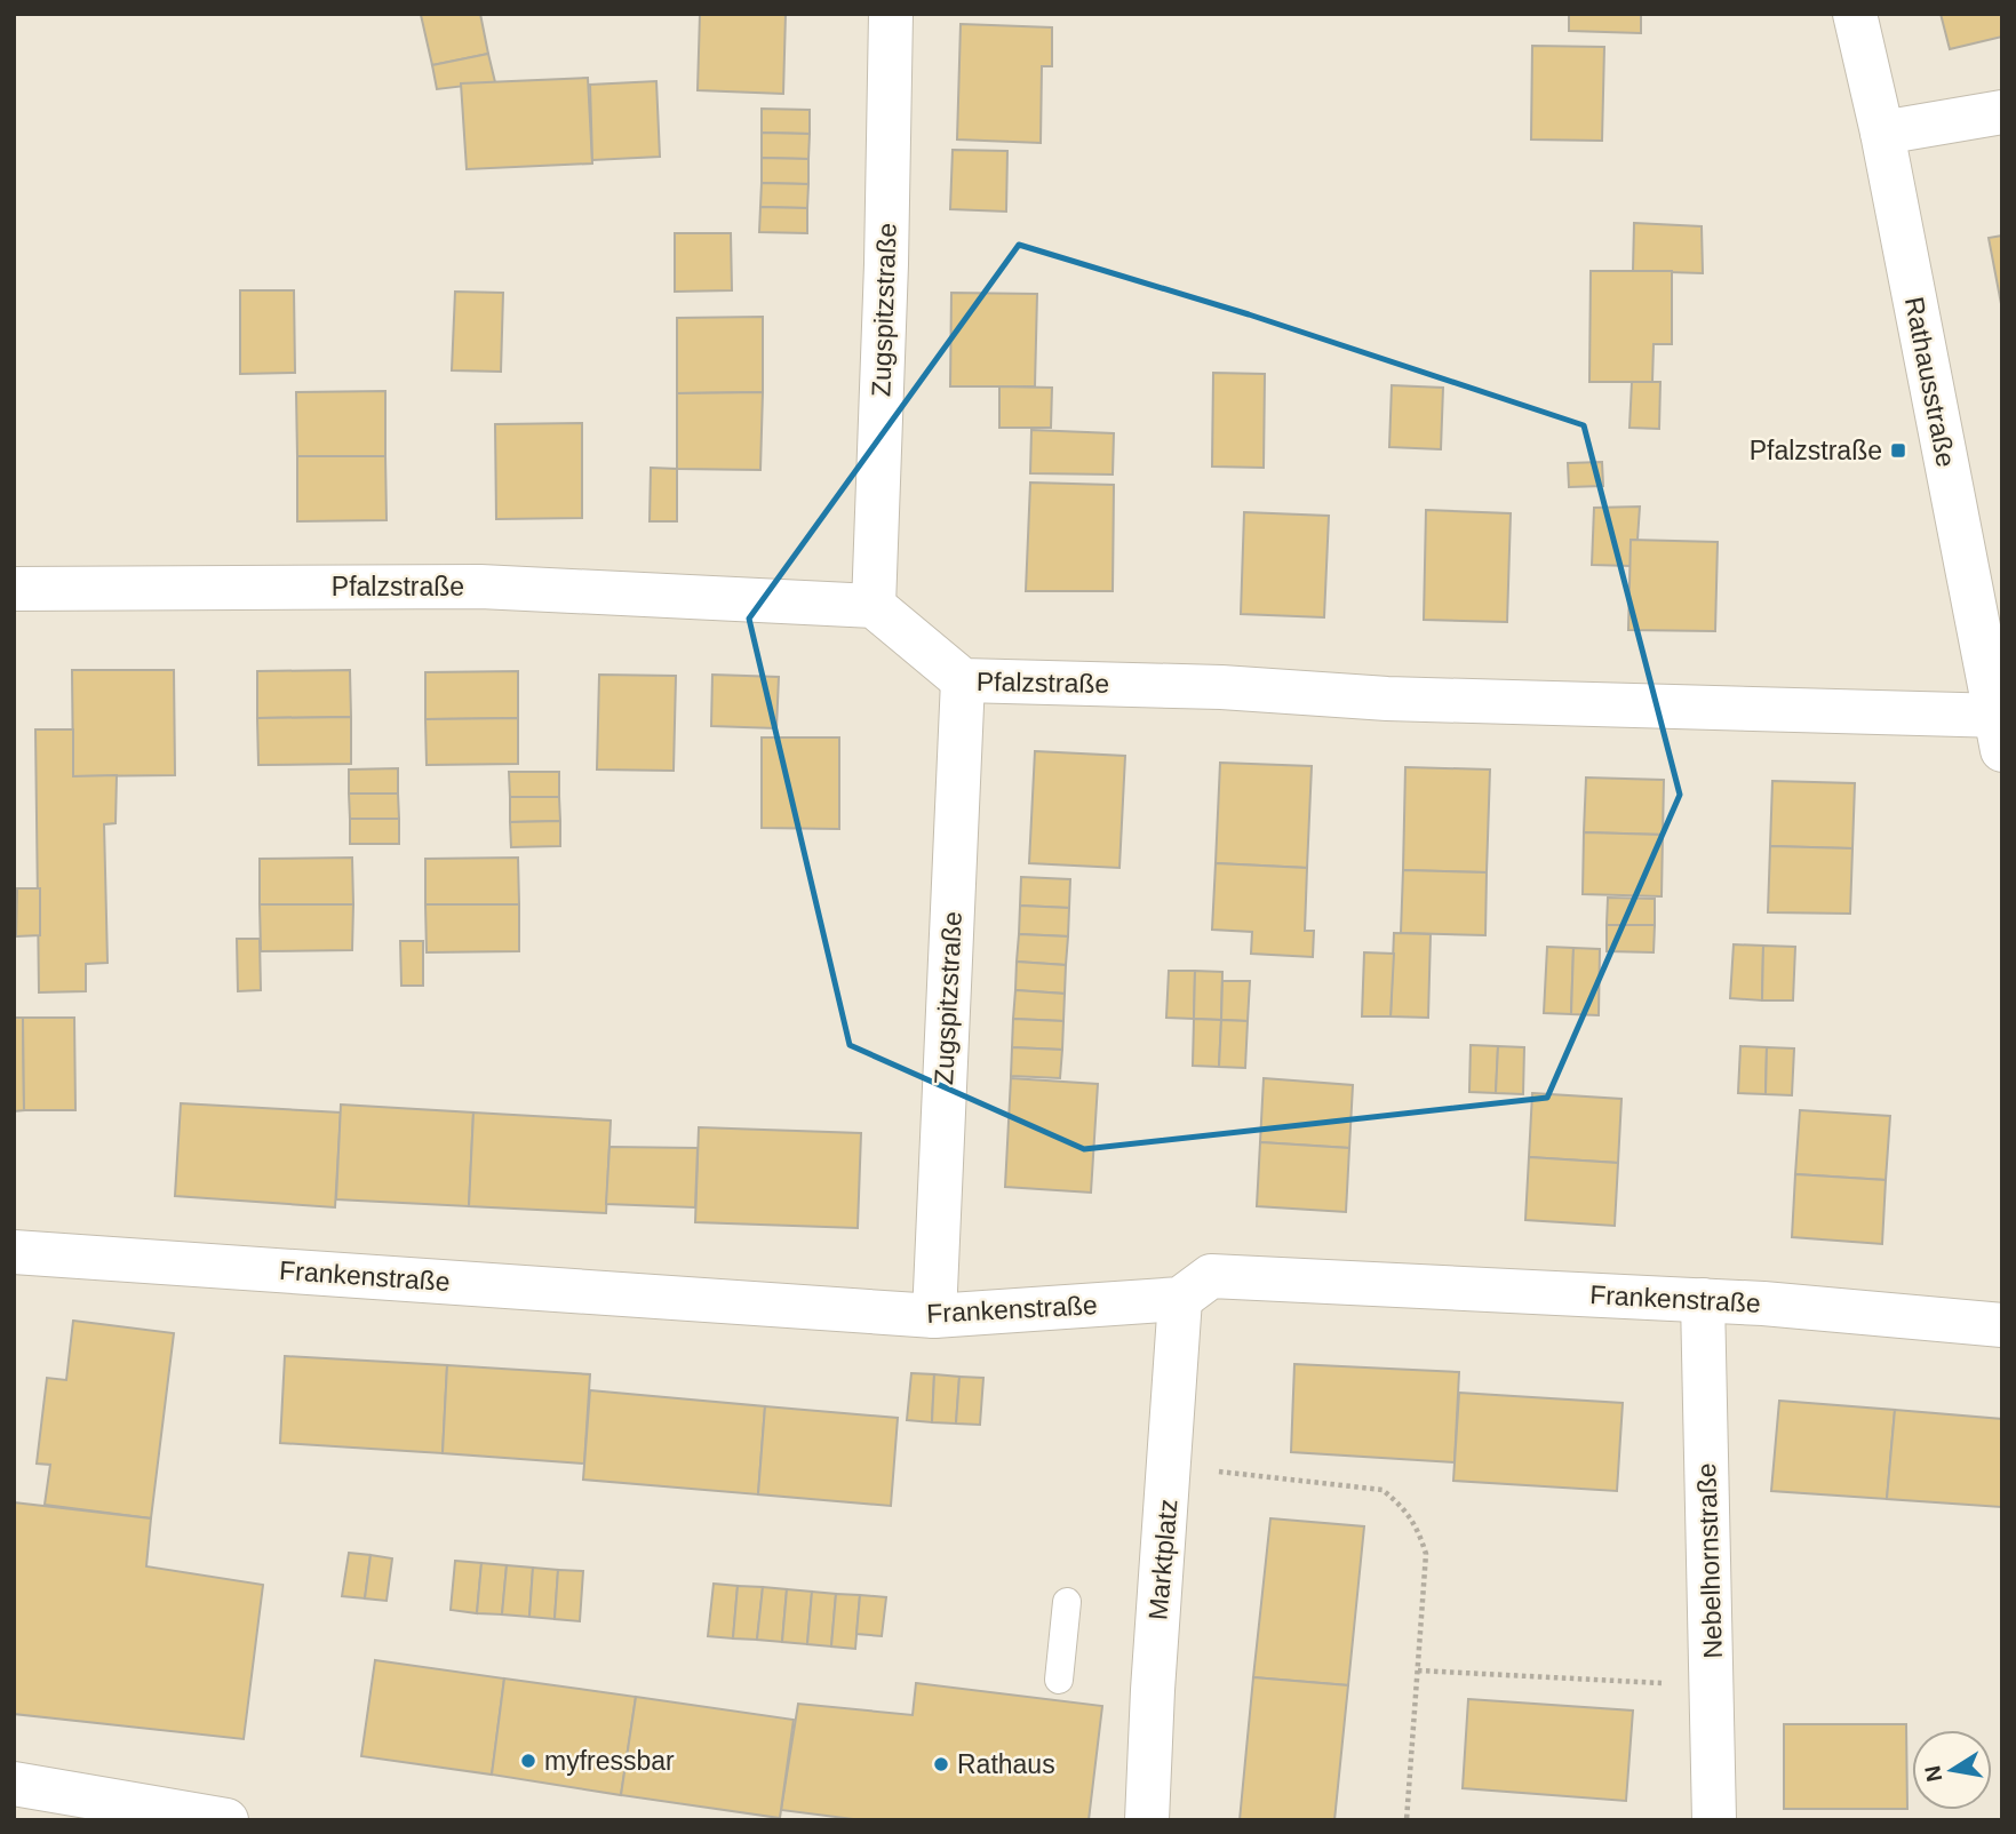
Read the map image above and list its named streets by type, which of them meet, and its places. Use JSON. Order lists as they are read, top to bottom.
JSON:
{
  "streets": {
    "street": [
      "Zugspitzstraße",
      "Rathausstraße",
      "Pfalzstraße",
      "Frankenstraße",
      "Marktplatz",
      "Nebelhornstraße"
    ]
  },
  "crossings": [
    ["Zugspitzstraße", "Pfalzstraße"],
    ["Zugspitzstraße", "Frankenstraße"],
    ["Rathausstraße", "Pfalzstraße"],
    ["Frankenstraße", "Marktplatz"],
    ["Frankenstraße", "Nebelhornstraße"]
  ],
  "places": {
    "transit": ["Pfalzstraße"],
    "other": ["myfressbar", "Rathaus"]
  },
  "north": "left"
}
